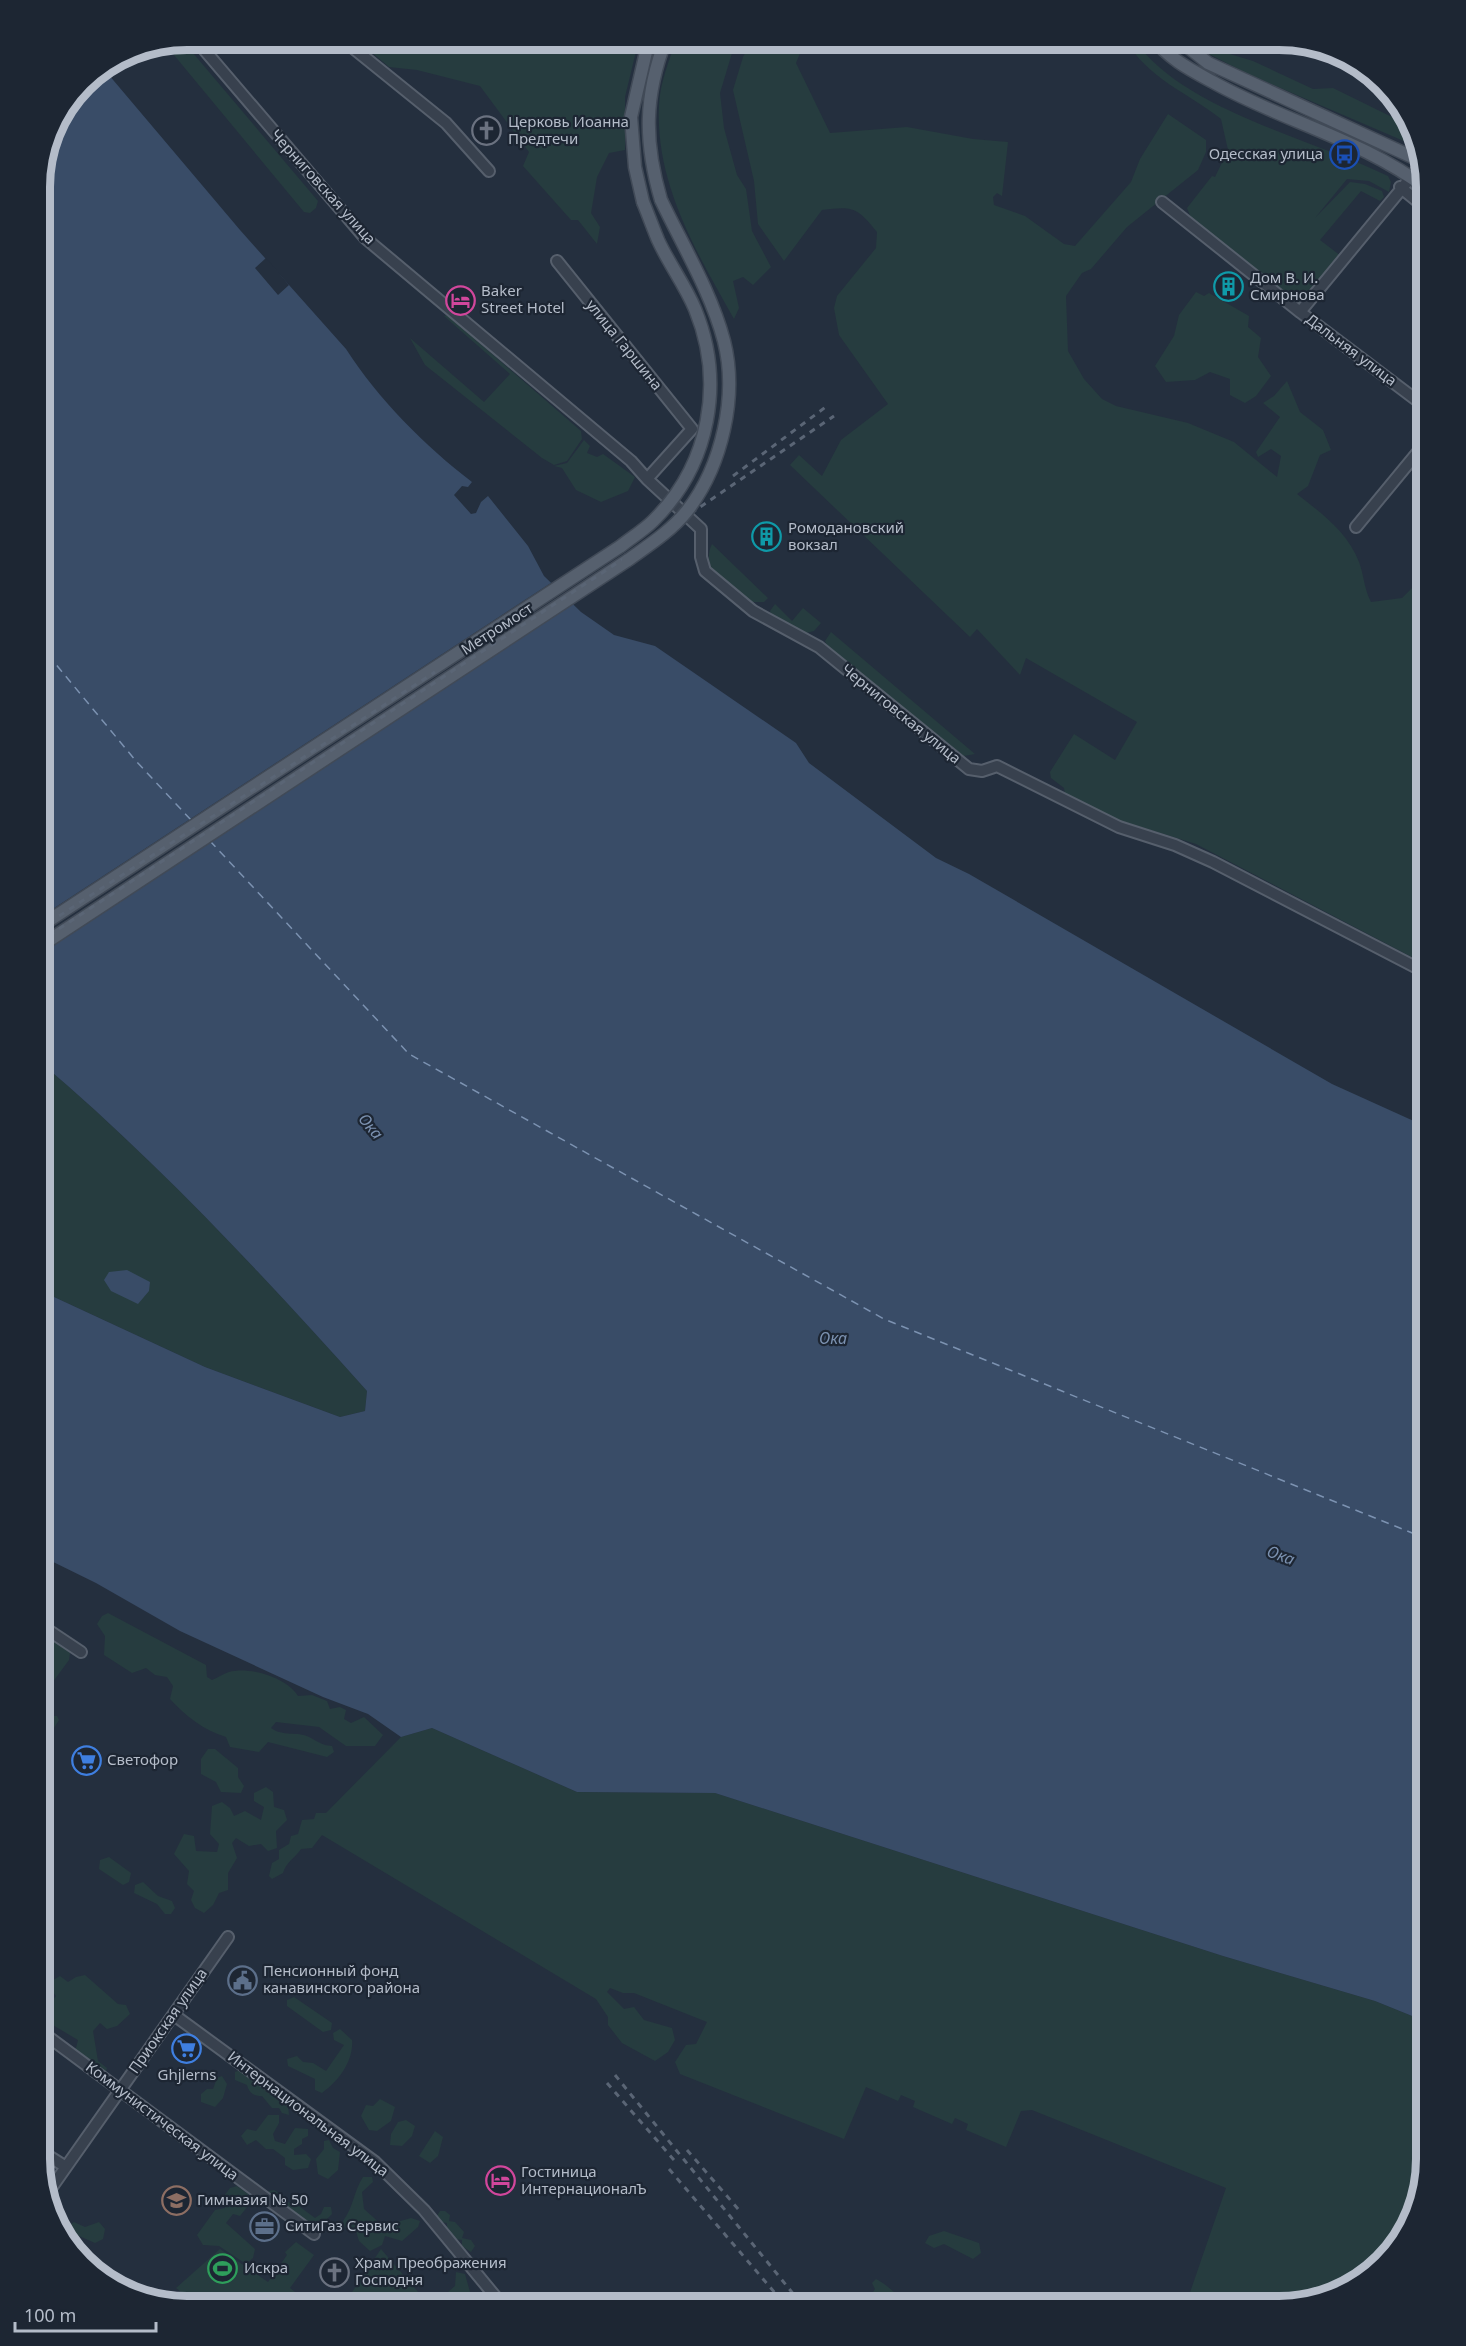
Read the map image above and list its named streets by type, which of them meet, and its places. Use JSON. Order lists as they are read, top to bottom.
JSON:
{
  "streets": {
    "main road": ["Метромост"],
    "street": [
      "Черниговская улица",
      "улица Гаршина",
      "Дальняя улица",
      "Приокская улица",
      "Интернациональная улица",
      "Коммунистическая улица"
    ]
  },
  "crossings": [
    ["Черниговская улица", "улица Гаршина"],
    ["Приокская улица", "Интернациональная улица"],
    ["Приокская улица", "Коммунистическая улица"]
  ],
  "water": ["Ока"],
  "places": {
    "church": ["Церковь Иоанна Предтечи", "Храм Преображения Господня"],
    "bus stop": ["Одесская улица"],
    "building": ["Дом В. И. Смирнова", "Ромодановский вокзал"],
    "hotel": ["Baker Street Hotel", "Гостиница ИнтернационалЪ"],
    "supermarket": ["Светофор", "Ghjlerns"],
    "public building": ["Пенсионный фонд канавинского района"],
    "school or university": ["Гимназия № 50"],
    "office": ["СитиГаз Сервис"],
    "sports": ["Искра"]
  },
  "scale_bar": "100 m"
}
